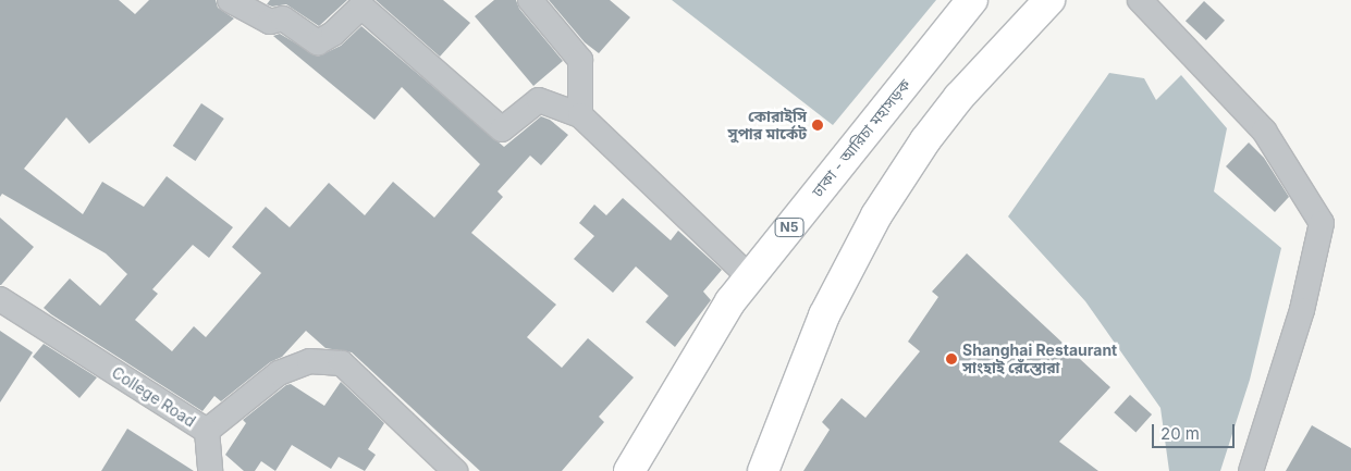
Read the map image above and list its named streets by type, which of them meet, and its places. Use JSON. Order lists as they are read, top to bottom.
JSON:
{
  "streets": {
    "highway": ["ঢাকা - আরিচা মহাসড়ক", "N5"],
    "street": ["College Road"]
  },
  "places": ["কোরাইসি সুপার মার্কেট", "Shanghai Restaurant সাংহাই রেঁস্তোরা"],
  "scale_bar": "20 m"
}
